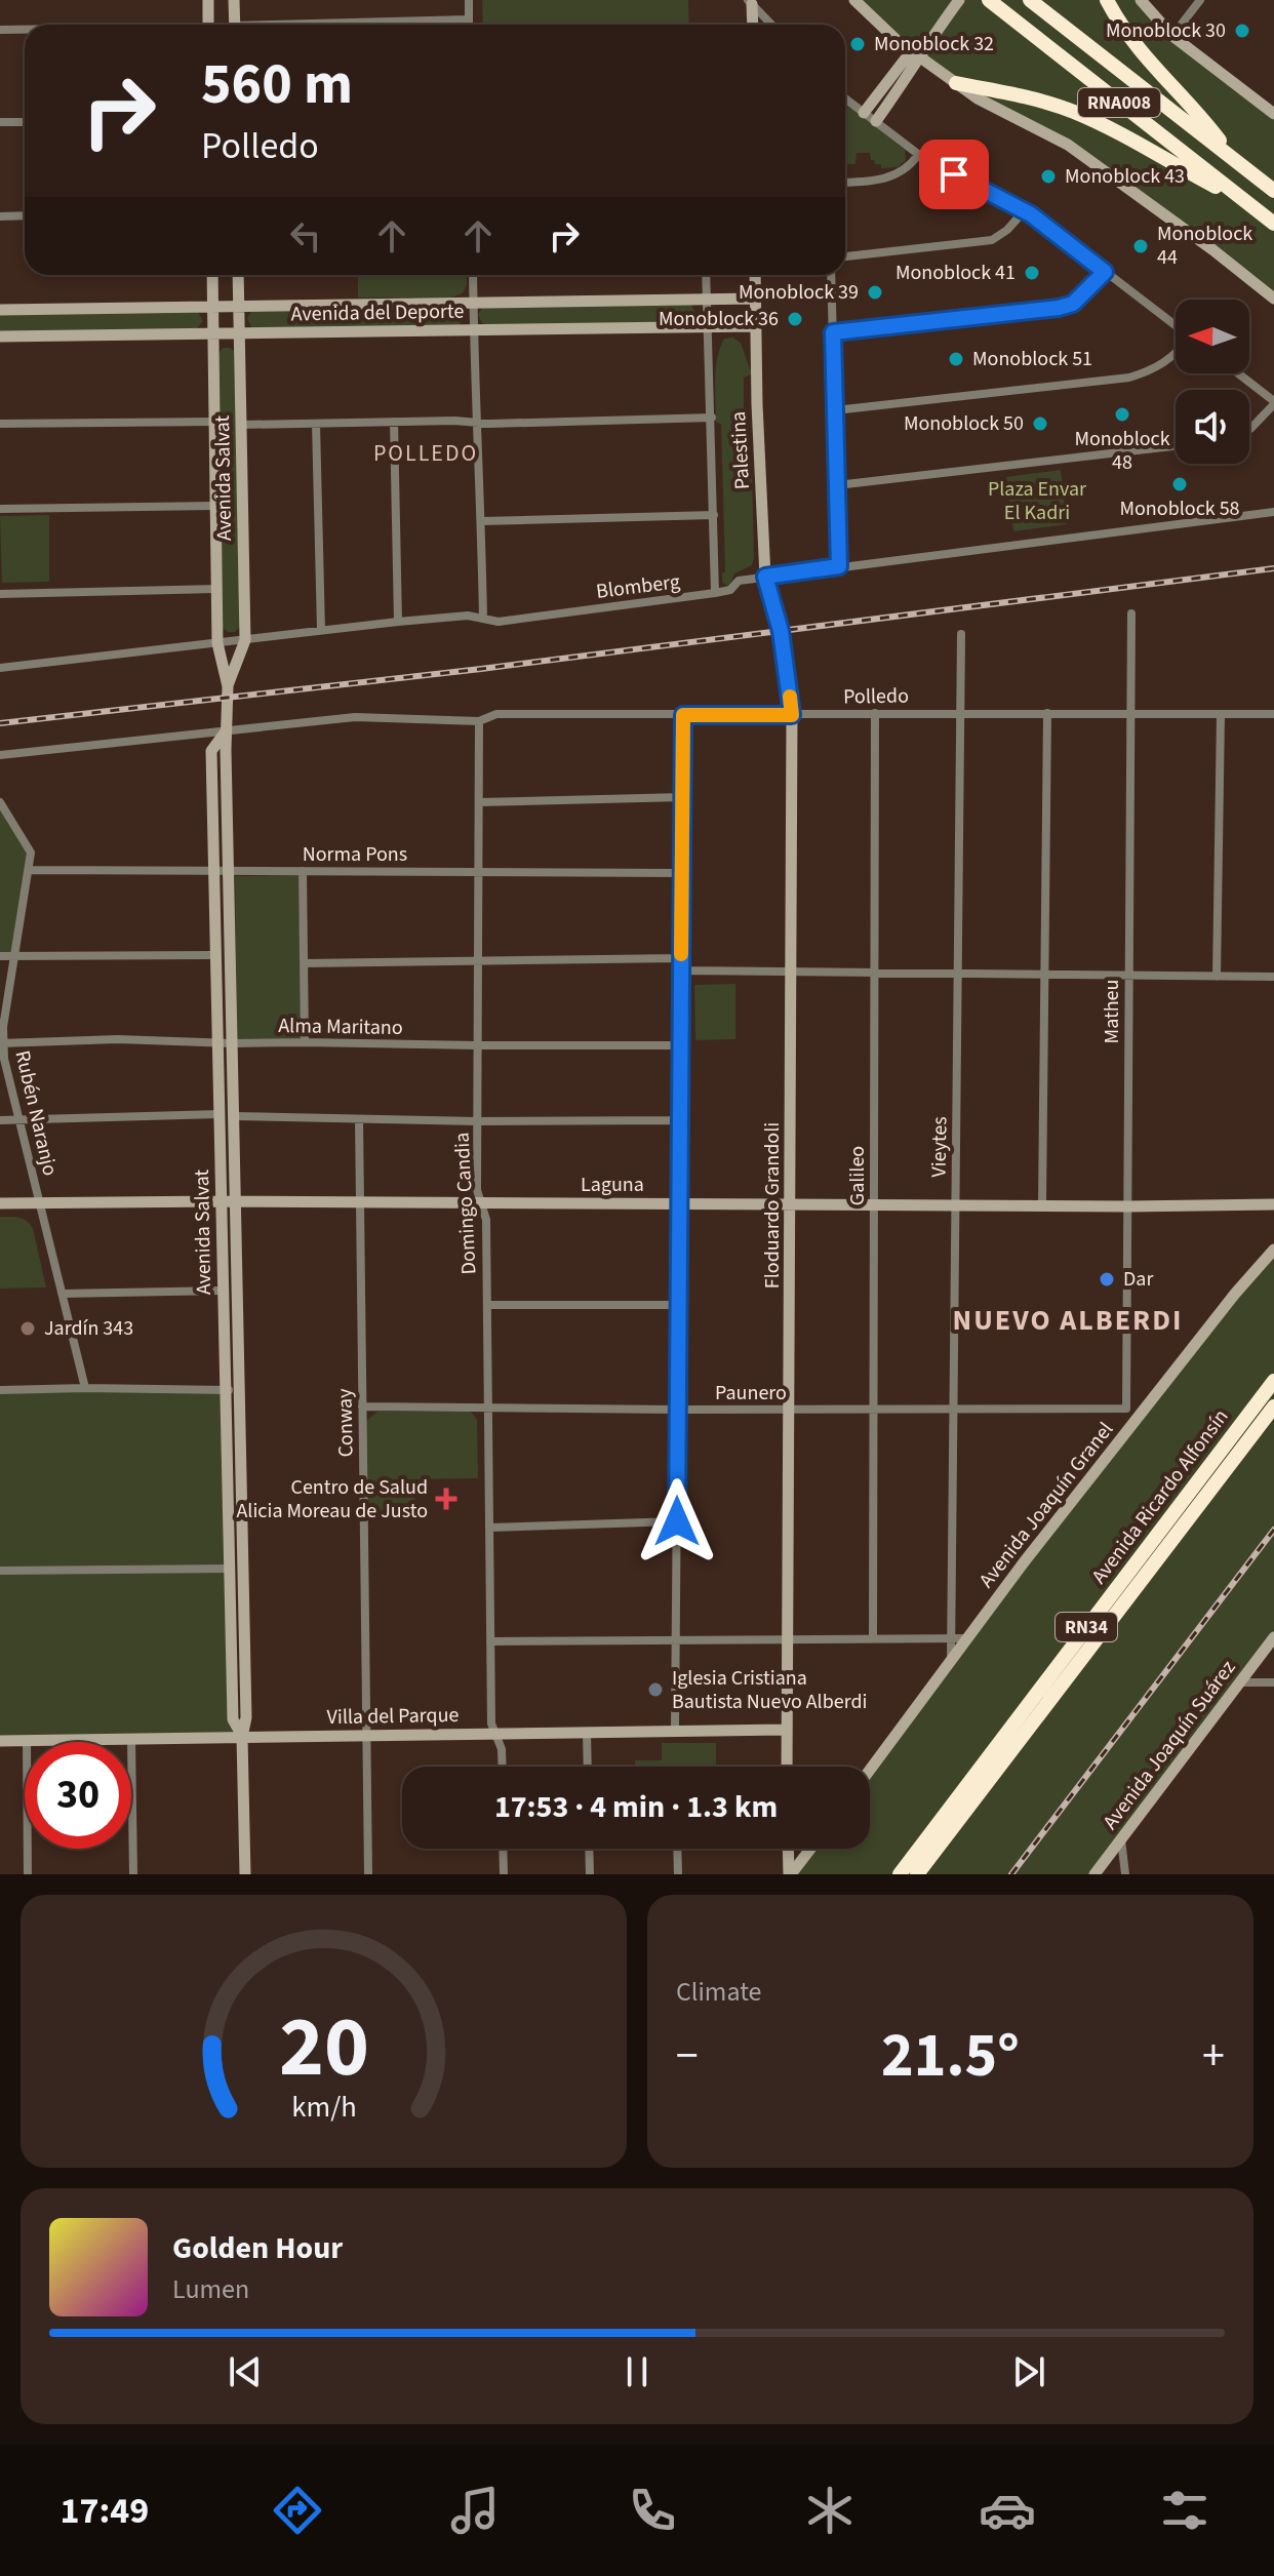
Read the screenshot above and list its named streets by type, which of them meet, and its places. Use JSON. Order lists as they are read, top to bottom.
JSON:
{
  "streets": {
    "highway": ["RNA008", "Avenida Ricardo Alfonsín", "RN34"],
    "street": [
      "Avenida del Deporte",
      "Palestina",
      "Avenida Salvat",
      "Blomberg",
      "Polledo",
      "Norma Pons",
      "Matheu",
      "Alma Maritano",
      "Rubén Naranjo",
      "Vieytes",
      "Galileo",
      "Laguna",
      "Domingo Candia",
      "Floduardo Grandoli",
      "Paunero",
      "Conway",
      "Avenida Joaquín Granel",
      "Villa del Parque",
      "Avenida Joaquín Suárez"
    ]
  },
  "crossings": [
    ["Avenida del Deporte", "Palestina"],
    ["Avenida del Deporte", "Avenida Salvat"],
    ["Palestina", "Blomberg"],
    ["Palestina", "Floduardo Grandoli"],
    ["Avenida Salvat", "Blomberg"],
    ["Avenida Salvat", "Polledo"],
    ["Avenida Salvat", "Norma Pons"],
    ["Avenida Salvat", "Alma Maritano"],
    ["Avenida Salvat", "Laguna"],
    ["Avenida Salvat", "Villa del Parque"],
    ["Polledo", "Matheu"],
    ["Polledo", "Vieytes"],
    ["Polledo", "Galileo"],
    ["Polledo", "Domingo Candia"],
    ["Polledo", "Floduardo Grandoli"],
    ["Norma Pons", "Rubén Naranjo"],
    ["Norma Pons", "Domingo Candia"],
    ["Matheu", "Laguna"],
    ["Matheu", "Paunero"],
    ["Alma Maritano", "Rubén Naranjo"],
    ["Alma Maritano", "Domingo Candia"],
    ["Rubén Naranjo", "Laguna"],
    ["Vieytes", "Laguna"],
    ["Vieytes", "Paunero"],
    ["Vieytes", "Avenida Joaquín Granel"],
    ["Galileo", "Laguna"],
    ["Galileo", "Paunero"],
    ["Laguna", "Domingo Candia"],
    ["Laguna", "Floduardo Grandoli"],
    ["Laguna", "Conway"],
    ["Domingo Candia", "Paunero"],
    ["Domingo Candia", "Villa del Parque"],
    ["Floduardo Grandoli", "Paunero"],
    ["Floduardo Grandoli", "Villa del Parque"],
    ["Paunero", "Conway"],
    ["Conway", "Villa del Parque"]
  ],
  "districts": ["POLLEDO", "NUEVO ALBERDI"],
  "parks": ["Plaza Envar El Kadri"],
  "places": {
    "other": [
      "Monoblock 30",
      "Monoblock 32",
      "Monoblock 43",
      "Monoblock 44",
      "Monoblock 41",
      "Monoblock 39",
      "Monoblock 36",
      "Monoblock 51",
      "Monoblock 48",
      "Monoblock 50",
      "Monoblock 58",
      "Dar",
      "Jardín 343",
      "Iglesia Cristiana Bautista Nuevo Alberdi"
    ],
    "health": ["Centro de Salud Alicia Moreau de Justo"]
  },
  "north": "left",
  "page": {
    "turn": ["560 m", "Polledo"],
    "limit": "30",
    "trip": "17:53 · 4 min · 1.3 km",
    "tile": "Climate",
    "heat": ["−", "21.5°", "+"],
    "song": ["Golden Hour", "Lumen"],
    "tabs": "17:49",
    "gauge": ["20", "km/h"]
  }
}
